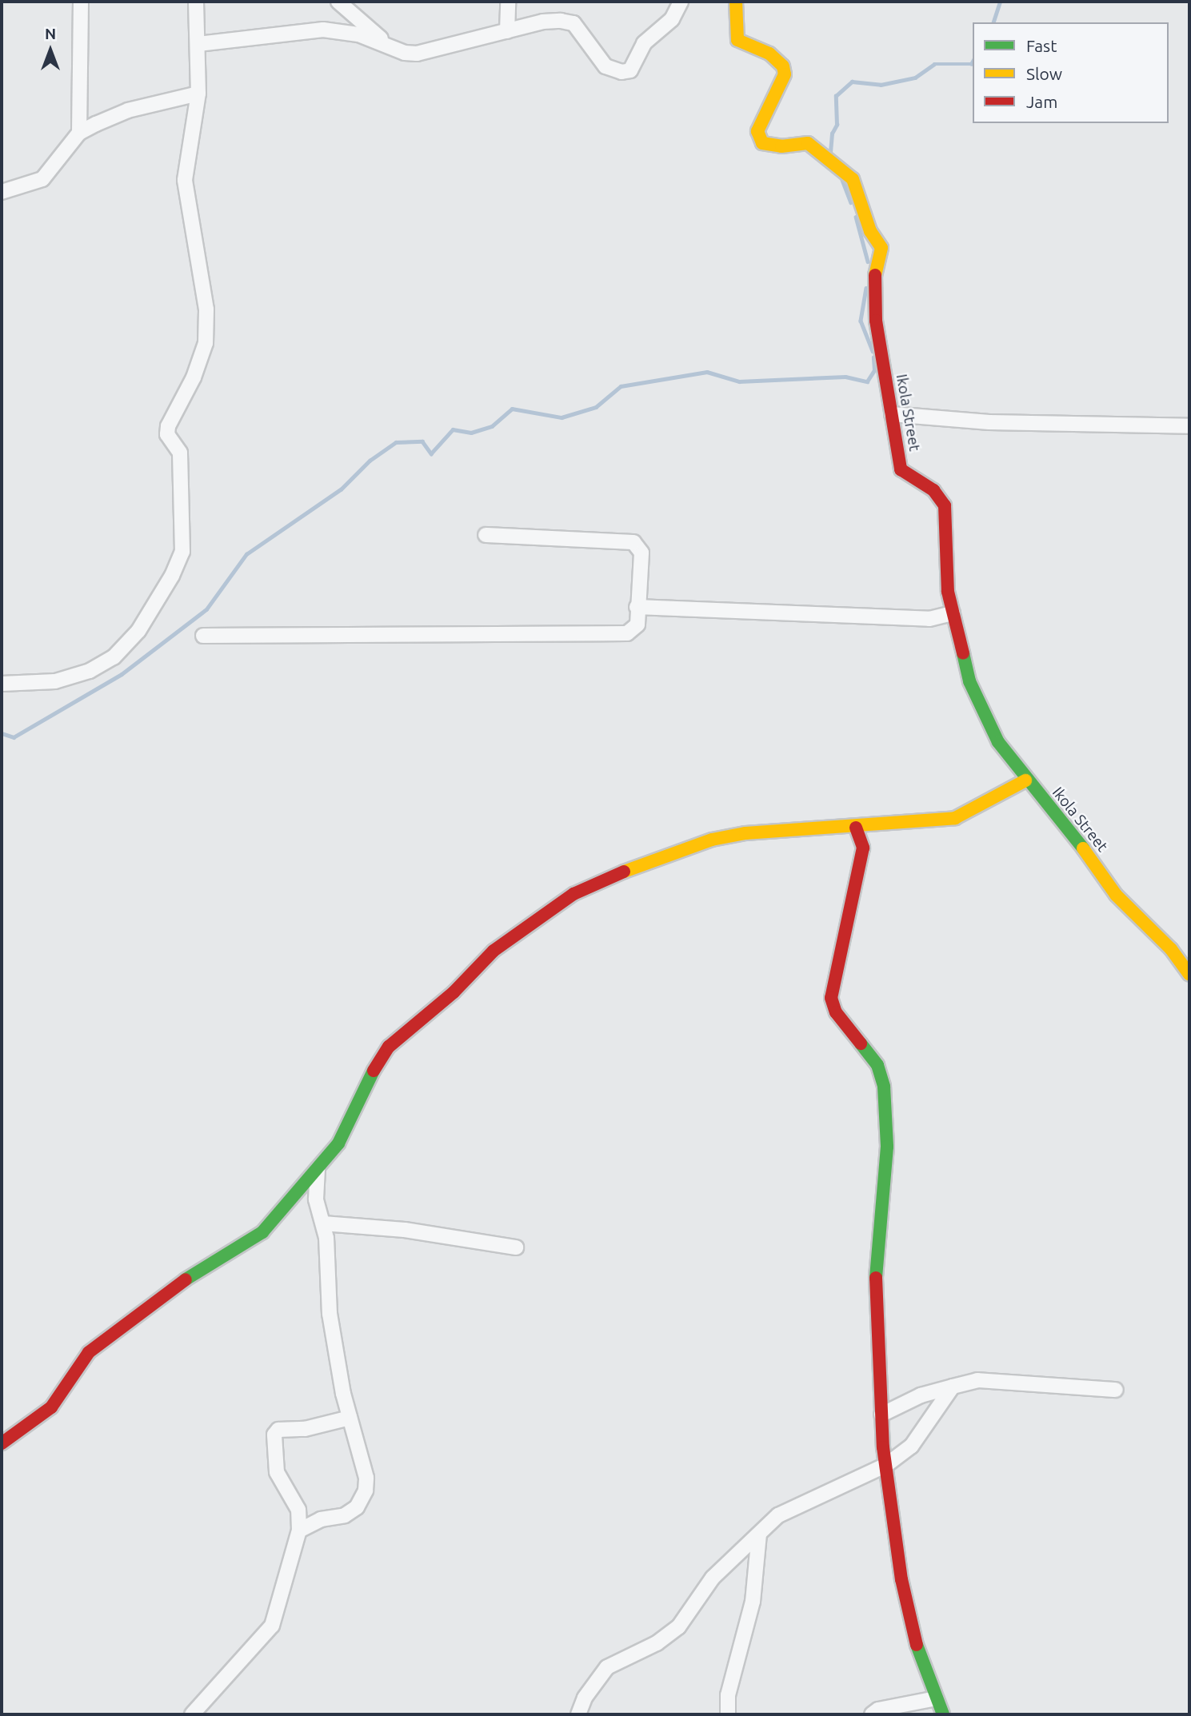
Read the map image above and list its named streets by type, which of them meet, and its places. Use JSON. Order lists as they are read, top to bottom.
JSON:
{
  "streets": {
    "street": ["Ikola Street"]
  },
  "legend": ["Fast", "Slow", "Jam"],
  "north": "top"
}
